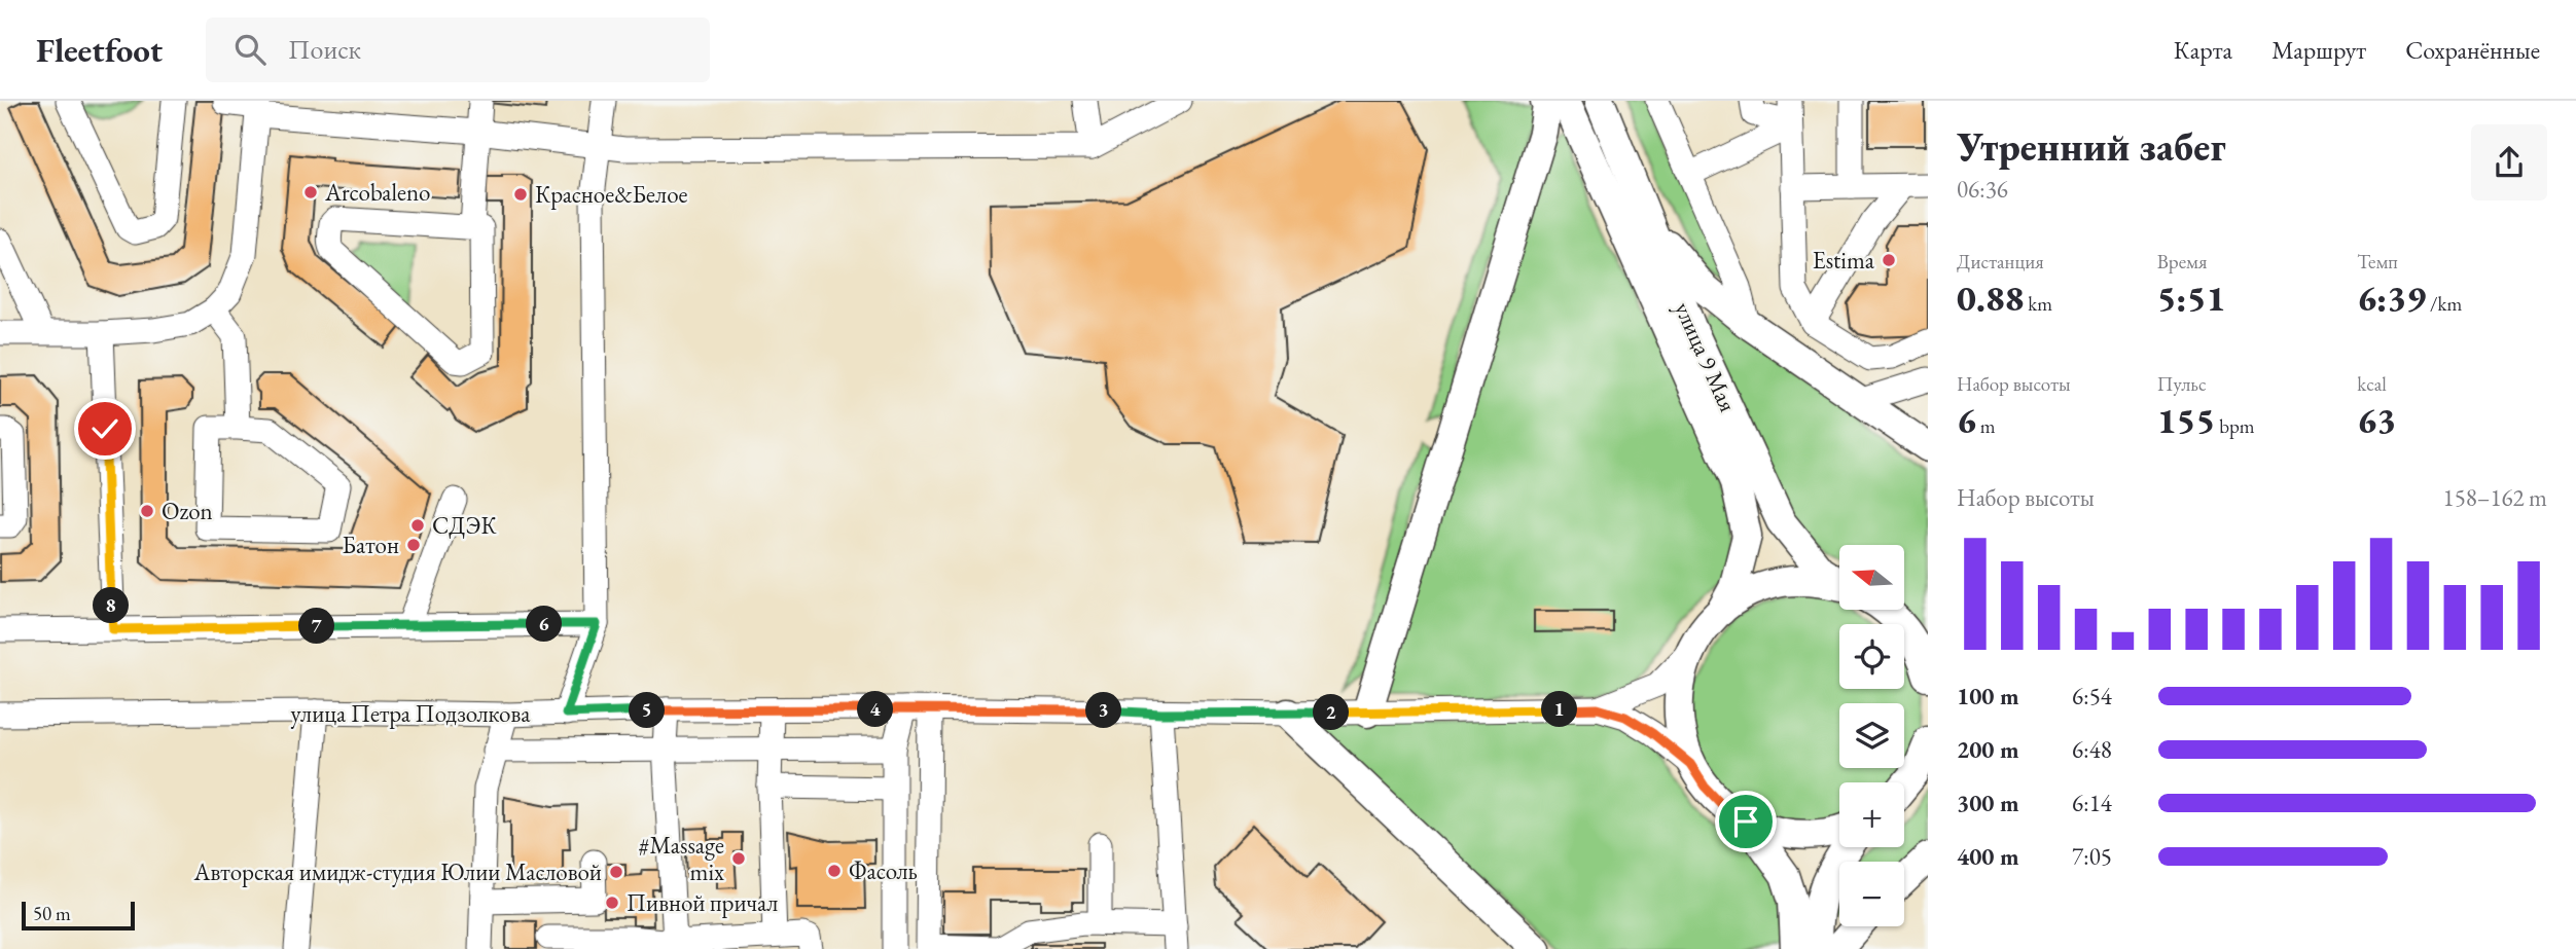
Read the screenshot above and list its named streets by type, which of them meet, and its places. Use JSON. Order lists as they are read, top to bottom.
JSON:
{
  "streets": {
    "main road": ["улица 9 Мая"],
    "street": ["улица Петра Подзолкова"]
  },
  "places": [
    "Arcobaleno",
    "Красное&Белое",
    "Estima",
    "Ozon",
    "СДЭК",
    "Батон",
    "#Massage mix",
    "Фасоль",
    "Авторская имидж-студия Юлии Масловой",
    "Пивной причал"
  ],
  "scale_bar": "50 m",
  "north": "left",
  "page": {
    "header": "Fleetfoot",
    "search": "Поиск",
    "nav": ["Карта", "Маршрут", "Сохранённые"],
    "heading": ["Утренний забег", "06:36"],
    "stats": [
      ["Дистанция", "0.88 km"],
      ["Время", "5:51"],
      ["Темп", "6:39 /km"],
      ["Набор высоты", "6 m"],
      ["Пульс", "155 bpm"],
      ["kcal", "63"]
    ],
    "chart": ["Набор высоты", "158–162 m"],
    "map_buttons": ["+", "−"],
    "pins": [
      "8",
      "6",
      "7",
      "1",
      "4",
      "3",
      "5",
      "2"
    ],
    "list": [
      {
        "name": "100 m",
        "note": "6:54"
      },
      {
        "name": "200 m",
        "note": "6:48"
      },
      {
        "name": "300 m",
        "note": "6:14"
      },
      {
        "name": "400 m",
        "note": "7:05"
      }
    ],
    "scale": "50 m"
  }
}
